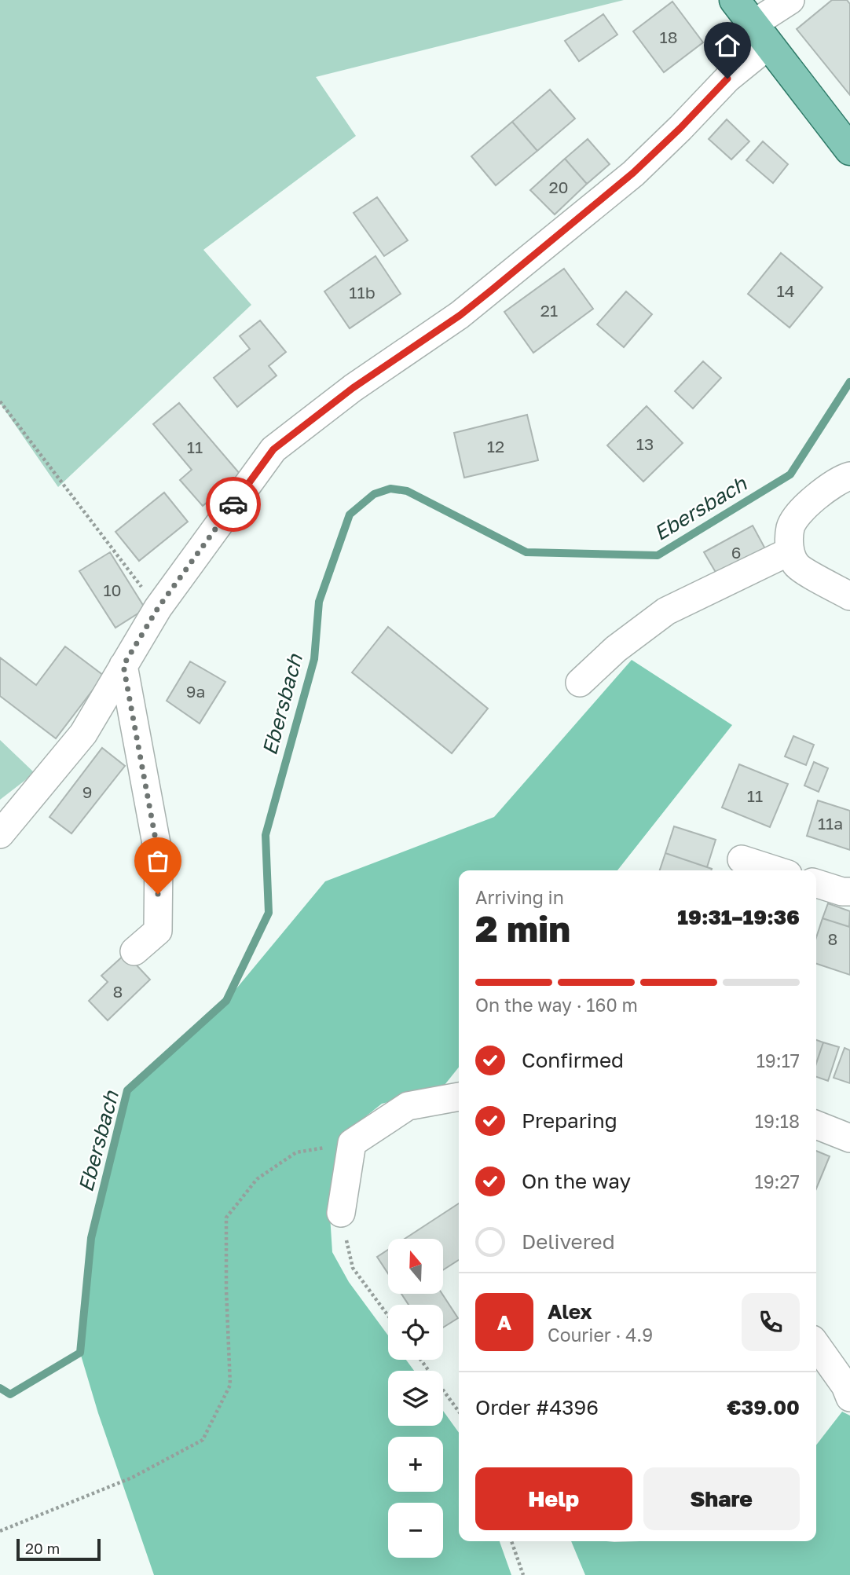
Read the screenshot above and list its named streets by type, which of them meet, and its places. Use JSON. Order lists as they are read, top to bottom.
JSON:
{
  "water": ["Ebersbach"],
  "house_numbers": [
    "18",
    "20",
    "14",
    "11b",
    "21",
    "13",
    "12",
    "11",
    "6",
    "10",
    "9a",
    "9",
    "11",
    "11a",
    "8",
    "8"
  ],
  "scale_bar": "20 m",
  "north": "top",
  "page": {
    "heading": ["2 min", "Arriving in", "19:31–19:36"],
    "panel": [
      "Alex",
      "Courier · 4.9",
      "Order #4396",
      "€39.00"
    ],
    "bar": "On the way · 160 m",
    "list": [
      ["Confirmed", "19:17"],
      ["Preparing", "19:18"],
      ["On the way", "19:27"],
      "Delivered"
    ],
    "map_buttons": ["+", "−"],
    "round": "A",
    "buttons": ["Help", "Share"],
    "scale": "20 m"
  }
}
